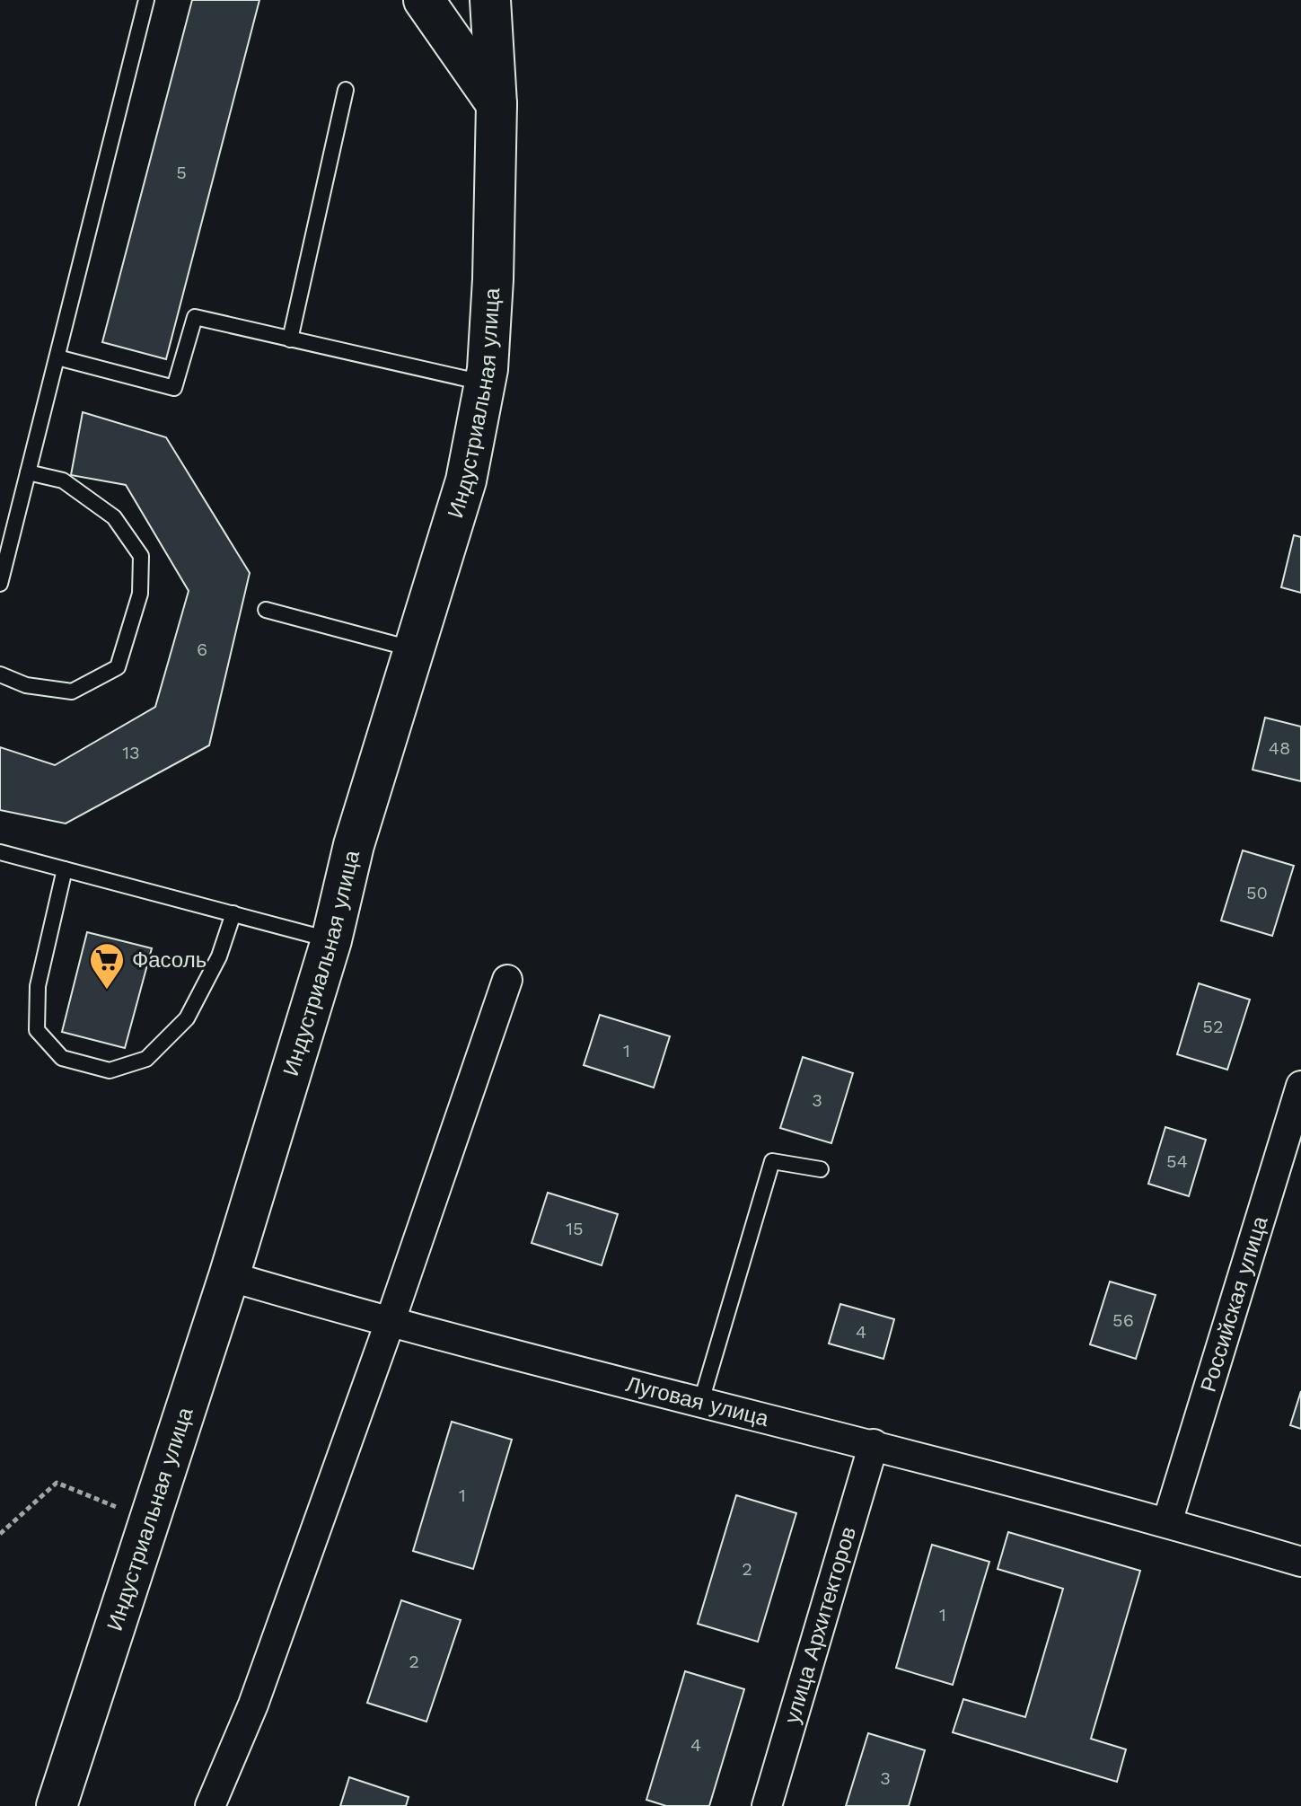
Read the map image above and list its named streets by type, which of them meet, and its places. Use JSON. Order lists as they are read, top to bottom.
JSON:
{
  "streets": {
    "street": [
      "Индустриальная улица",
      "Российская улица",
      "Луговая улица",
      "улица Архитекторов"
    ]
  },
  "crossings": [
    ["Индустриальная улица", "Луговая улица"],
    ["Российская улица", "Луговая улица"],
    ["Луговая улица", "улица Архитекторов"]
  ],
  "places": {
    "supermarket": ["Фасоль"]
  },
  "house_numbers": [
    "5",
    "6",
    "48",
    "13",
    "50",
    "52",
    "1",
    "3",
    "54",
    "15",
    "56",
    "4",
    "1",
    "2",
    "1",
    "2",
    "4",
    "3"
  ]
}
